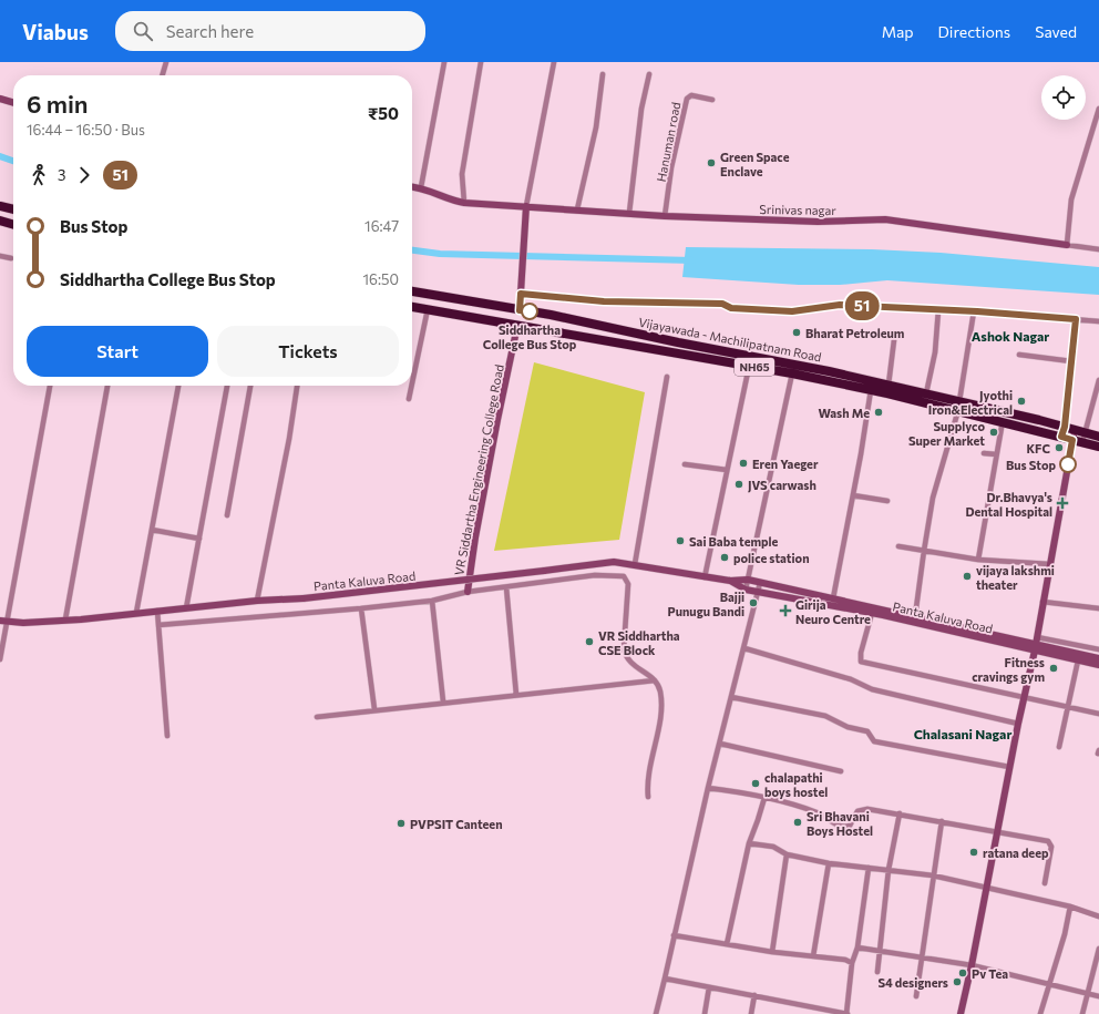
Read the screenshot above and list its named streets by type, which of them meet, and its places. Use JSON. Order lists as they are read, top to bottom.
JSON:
{
  "streets": {
    "highway": ["Vijayawada - Machilipatnam Road", "NH65"],
    "street": [
      "Hanuman road",
      "Srinivas nagar",
      "VR Siddartha Engineering College Road",
      "Panta Kaluva Road"
    ]
  },
  "crossings": [
    ["Hanuman road", "Srinivas nagar"],
    ["Vijayawada - Machilipatnam Road", "VR Siddartha Engineering College Road"]
  ],
  "districts": ["Ashok Nagar", "Chalasani Nagar"],
  "places": {
    "other": [
      "Green Space Enclave",
      "Siddhartha College Bus Stop",
      "Bharat Petroleum",
      "Jyothi Iron&Electrical",
      "Wash Me",
      "Supplyco Super Market",
      "KFC",
      "Eren Yaeger",
      "Bus Stop",
      "JVS carwash",
      "Sai Baba temple",
      "police station",
      "vijaya lakshmi theater",
      "Bajji Punugu Bandi",
      "VR Siddhartha CSE Block",
      "Fitness cravings gym",
      "chalapathi boys hostel",
      "Sri Bhavani Boys Hostel",
      "PVPSIT Canteen",
      "ratana deep",
      "Pv Tea",
      "S4 designers"
    ],
    "health": ["Dr.Bhavya's Dental Hospital", "Girija Neuro Centre"]
  },
  "lines": ["bus line 51"],
  "page": {
    "header": "Viabus",
    "search": "Search here",
    "nav": ["Map", "Directions", "Saved"],
    "on_map": "51",
    "heading": ["6 min", "16:44 – 16:50 · Bus", "₹50"],
    "legs": ["3", "51"],
    "list": [
      {
        "name": "Bus Stop",
        "value": "16:47"
      },
      {
        "name": "Siddhartha College Bus Stop",
        "value": "16:50"
      }
    ],
    "buttons": ["Start", "Tickets"]
  }
}
